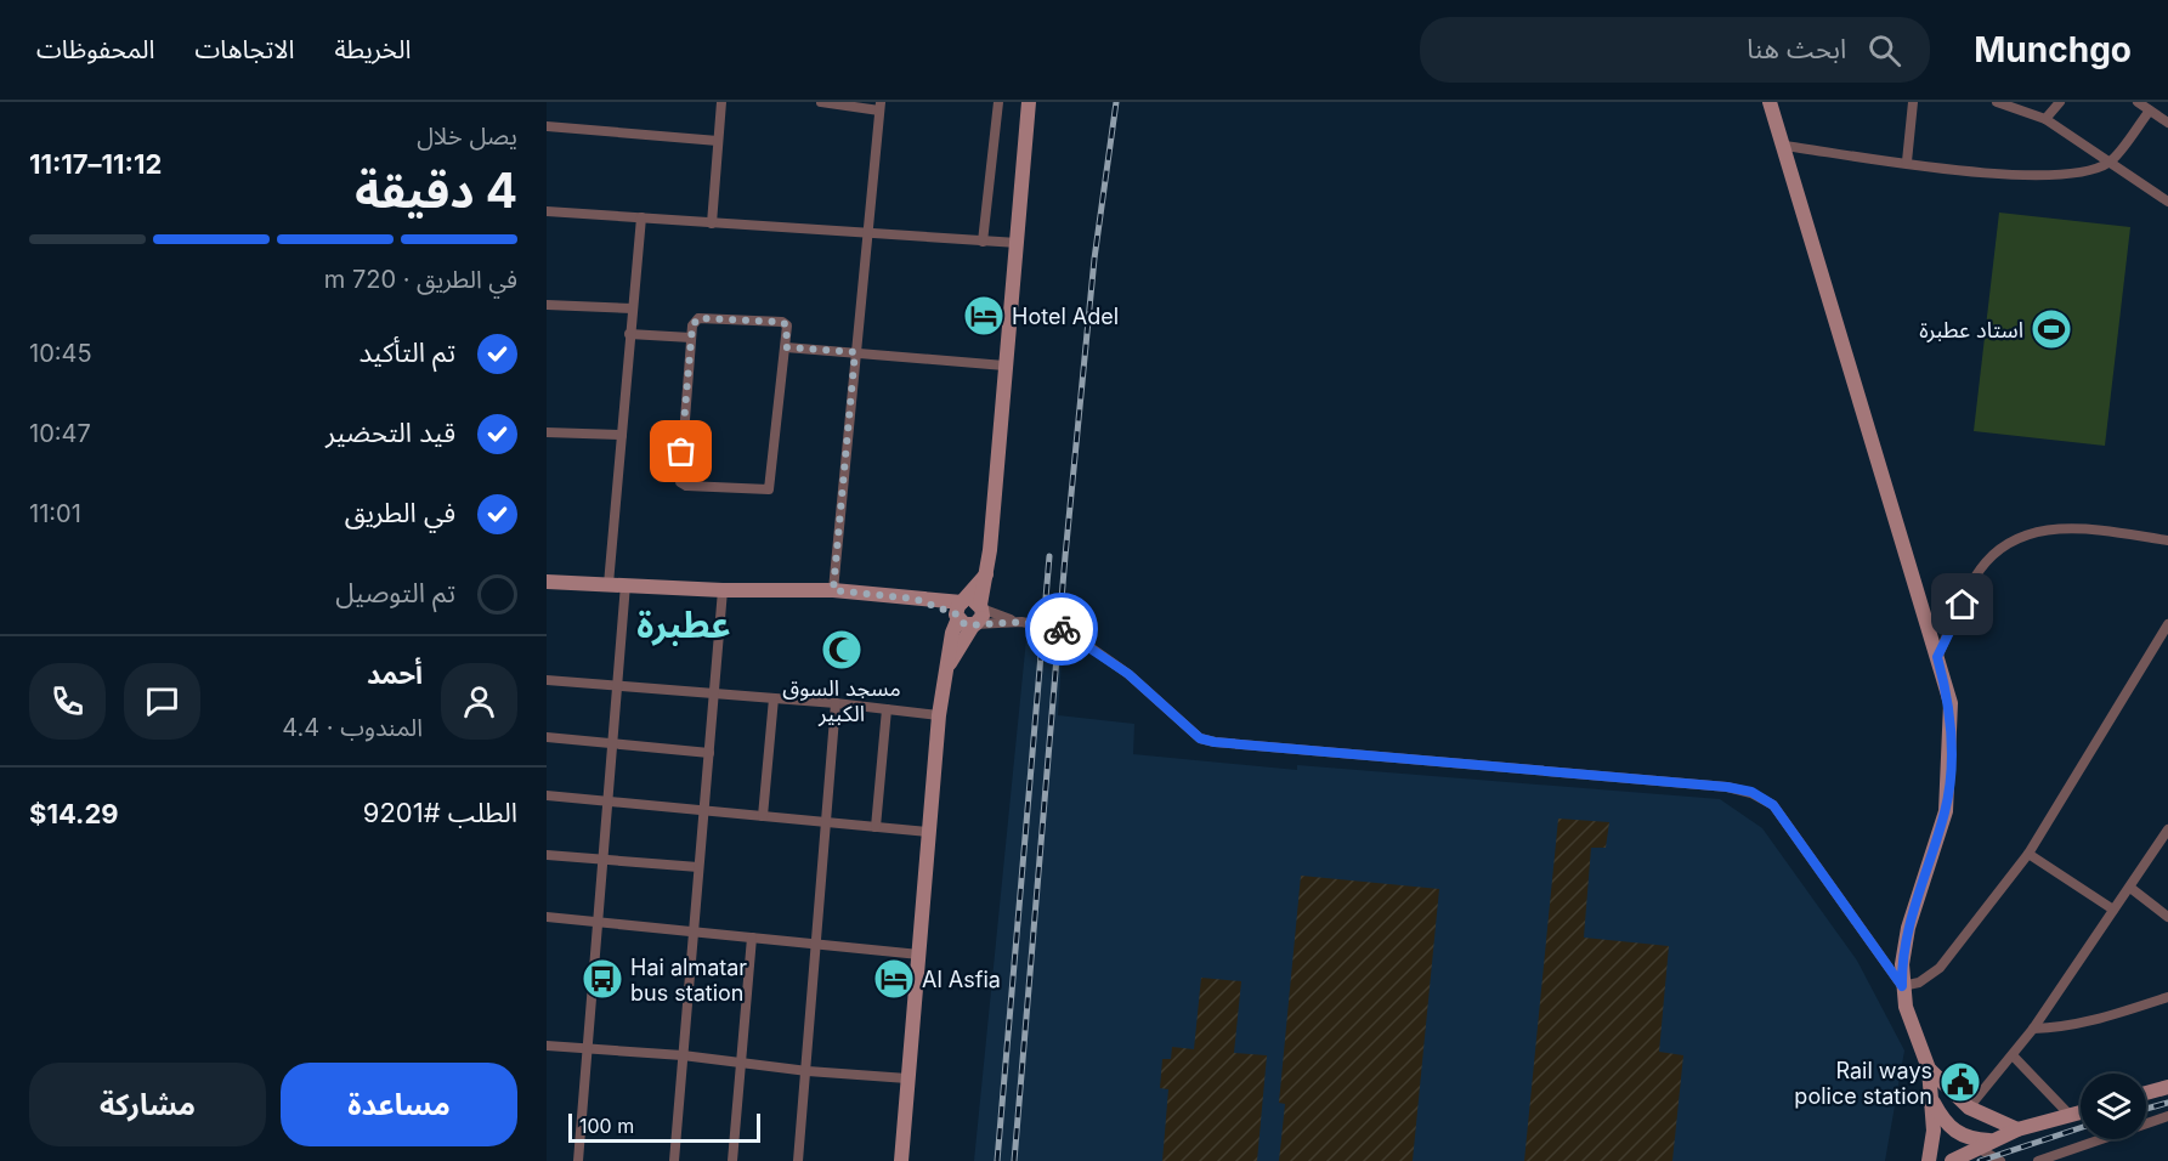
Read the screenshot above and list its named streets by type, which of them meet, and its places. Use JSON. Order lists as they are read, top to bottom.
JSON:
{
  "districts": ["عطبرة"],
  "places": {
    "hotel": ["Hotel Adel", "Al Asfia"],
    "sports": ["استاد عطبرة"],
    "mosque": ["مسجد السوق الكبير"],
    "bus stop": ["Hai almatar bus station"],
    "public building": ["Rail ways police station"]
  },
  "scale_bar": "100 m",
  "page": {
    "header": "Munchgo",
    "search": "ابحث هنا",
    "nav": ["الخريطة", "الاتجاهات", "المحفوظات"],
    "heading": ["4 دقيقة", "يصل خلال", "11:12–11:17"],
    "panel": [
      "أحمد",
      "المندوب · 4.4",
      "الطلب #9201",
      "$14.29"
    ],
    "bar": "في الطريق · 720 m",
    "list": [
      ["تم التأكيد", "10:45"],
      ["قيد التحضير", "10:47"],
      ["في الطريق", "11:01"],
      "تم التوصيل"
    ],
    "buttons": ["مساعدة", "مشاركة"],
    "scale": "100 m"
  }
}
